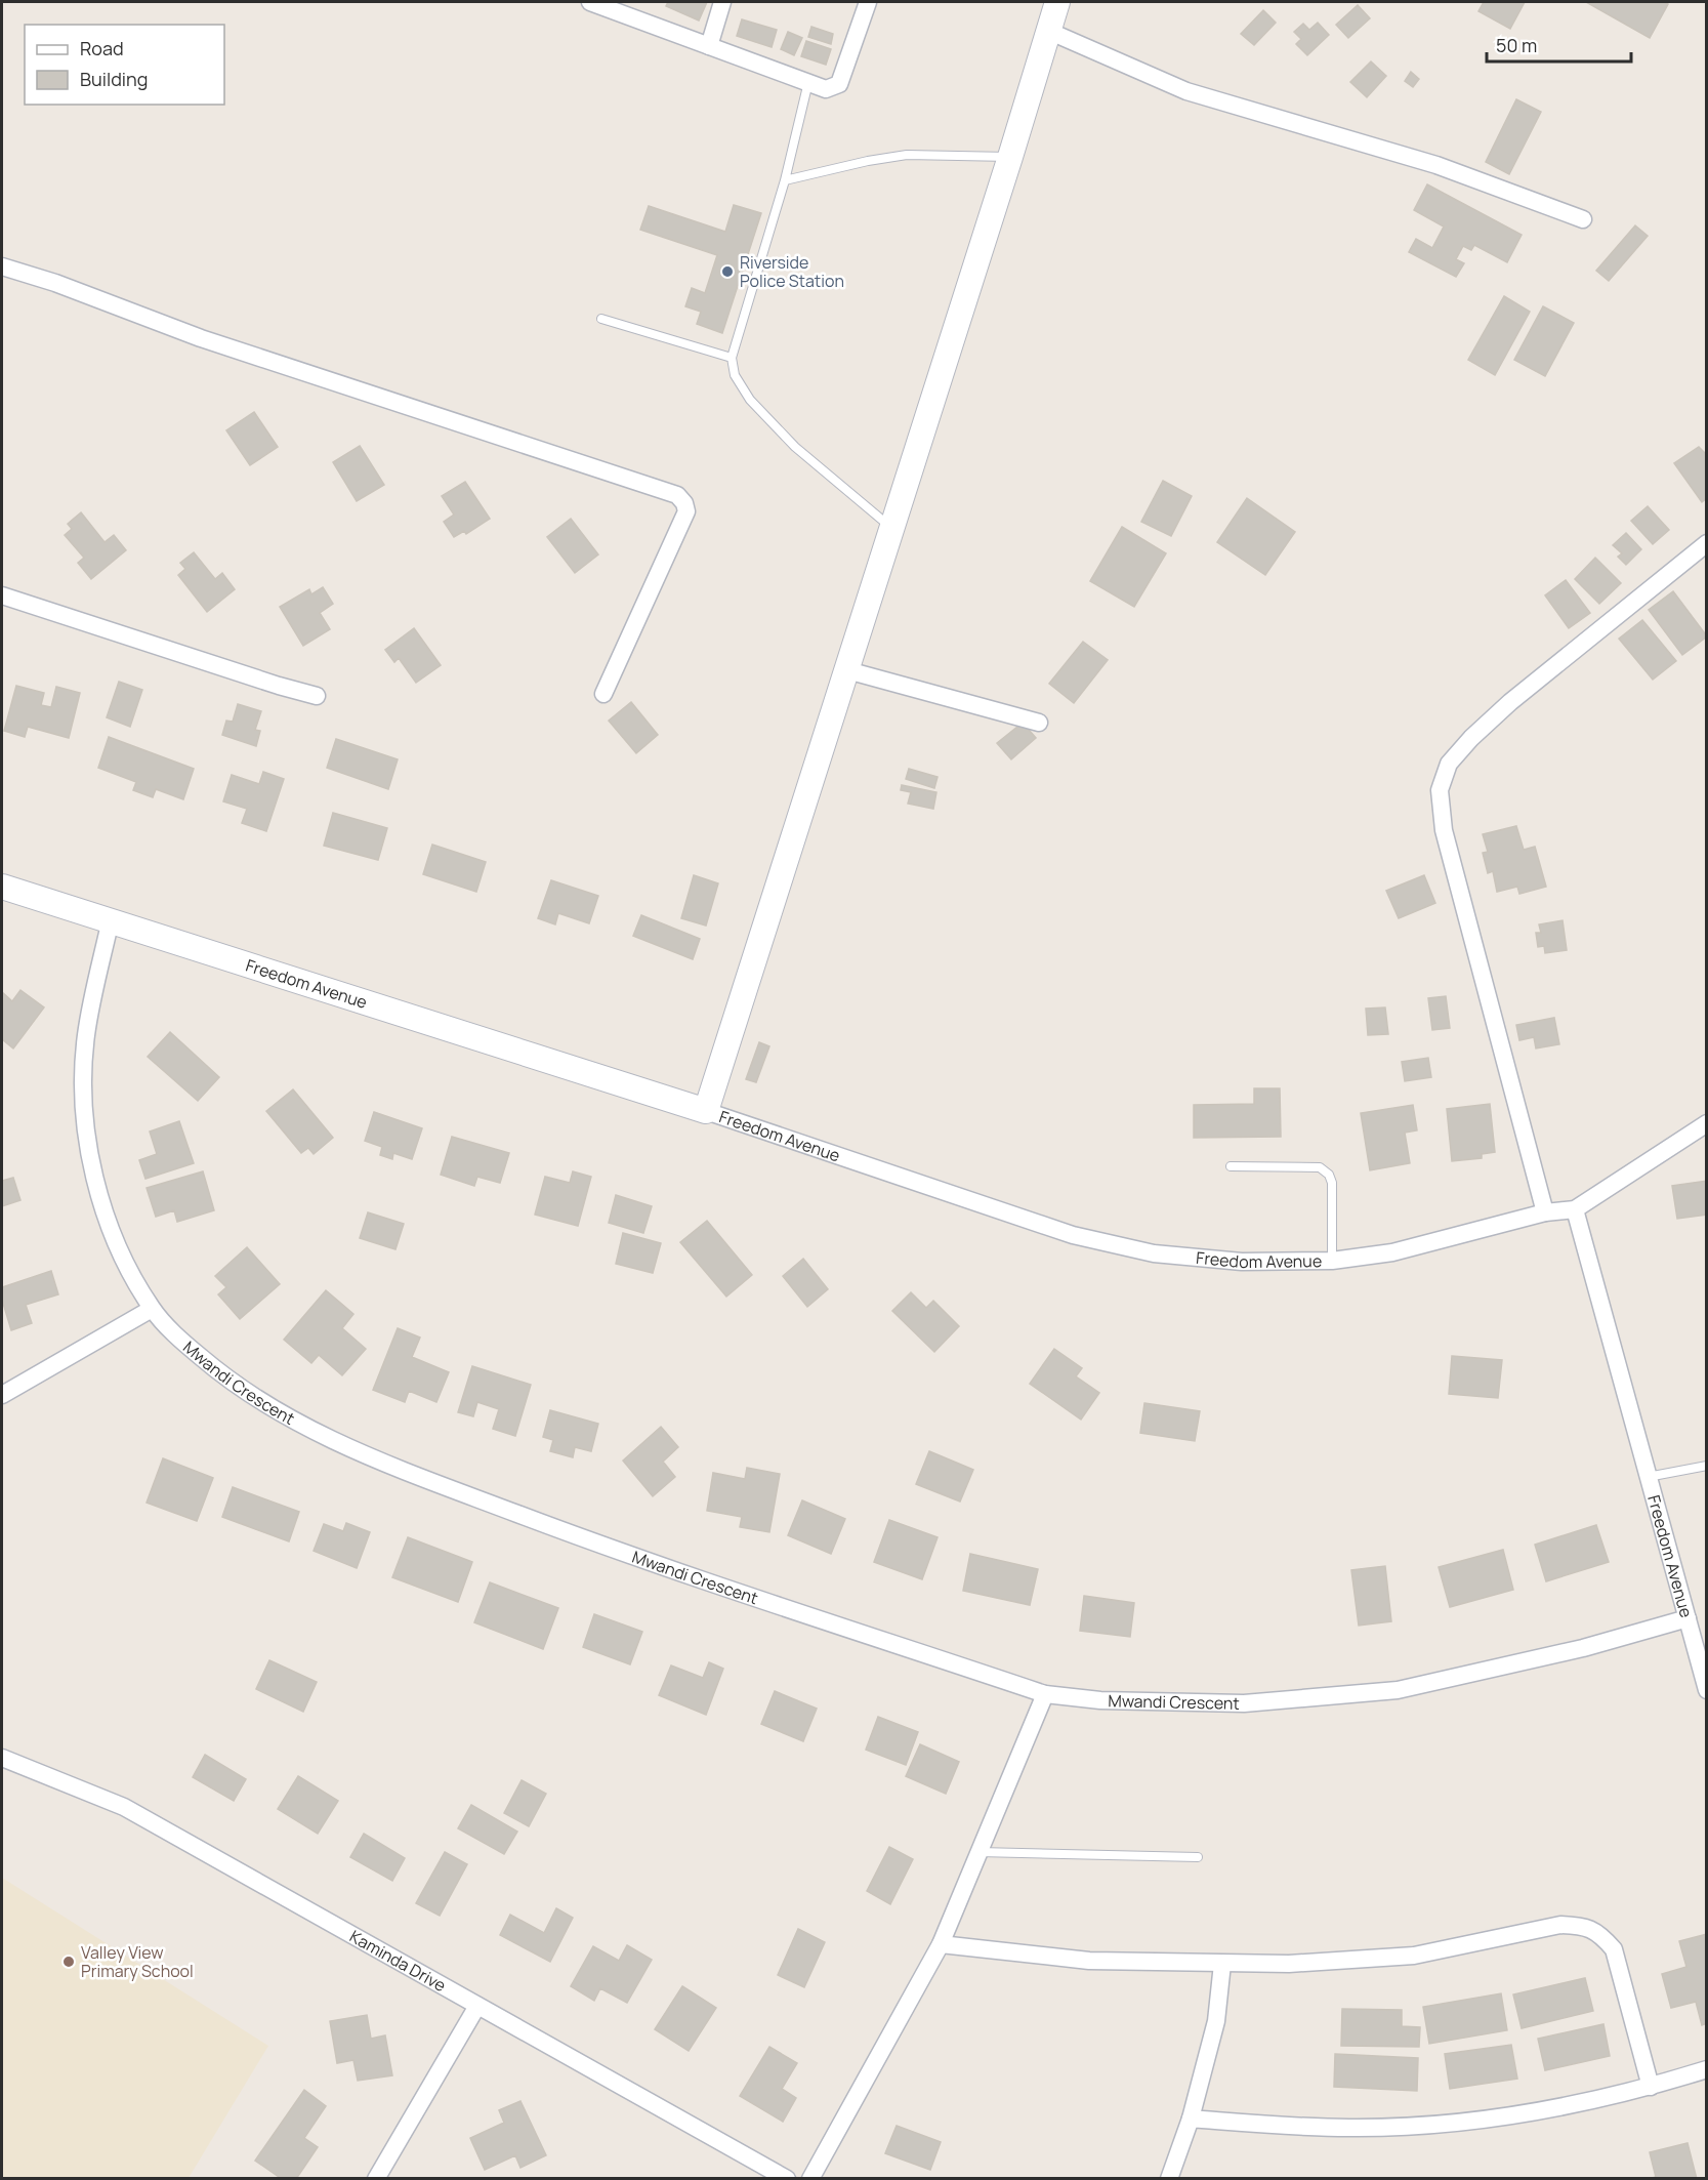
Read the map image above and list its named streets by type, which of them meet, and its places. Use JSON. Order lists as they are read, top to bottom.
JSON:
{
  "streets": {
    "main road": ["Freedom Avenue"],
    "street": ["Mwandi Crescent", "Kaminda Drive"]
  },
  "crossings": [
    ["Freedom Avenue", "Mwandi Crescent"]
  ],
  "places": ["Riverside Police Station", "Valley View Primary School"],
  "legend": ["Road", "Building"],
  "scale_bar": "50 m"
}
